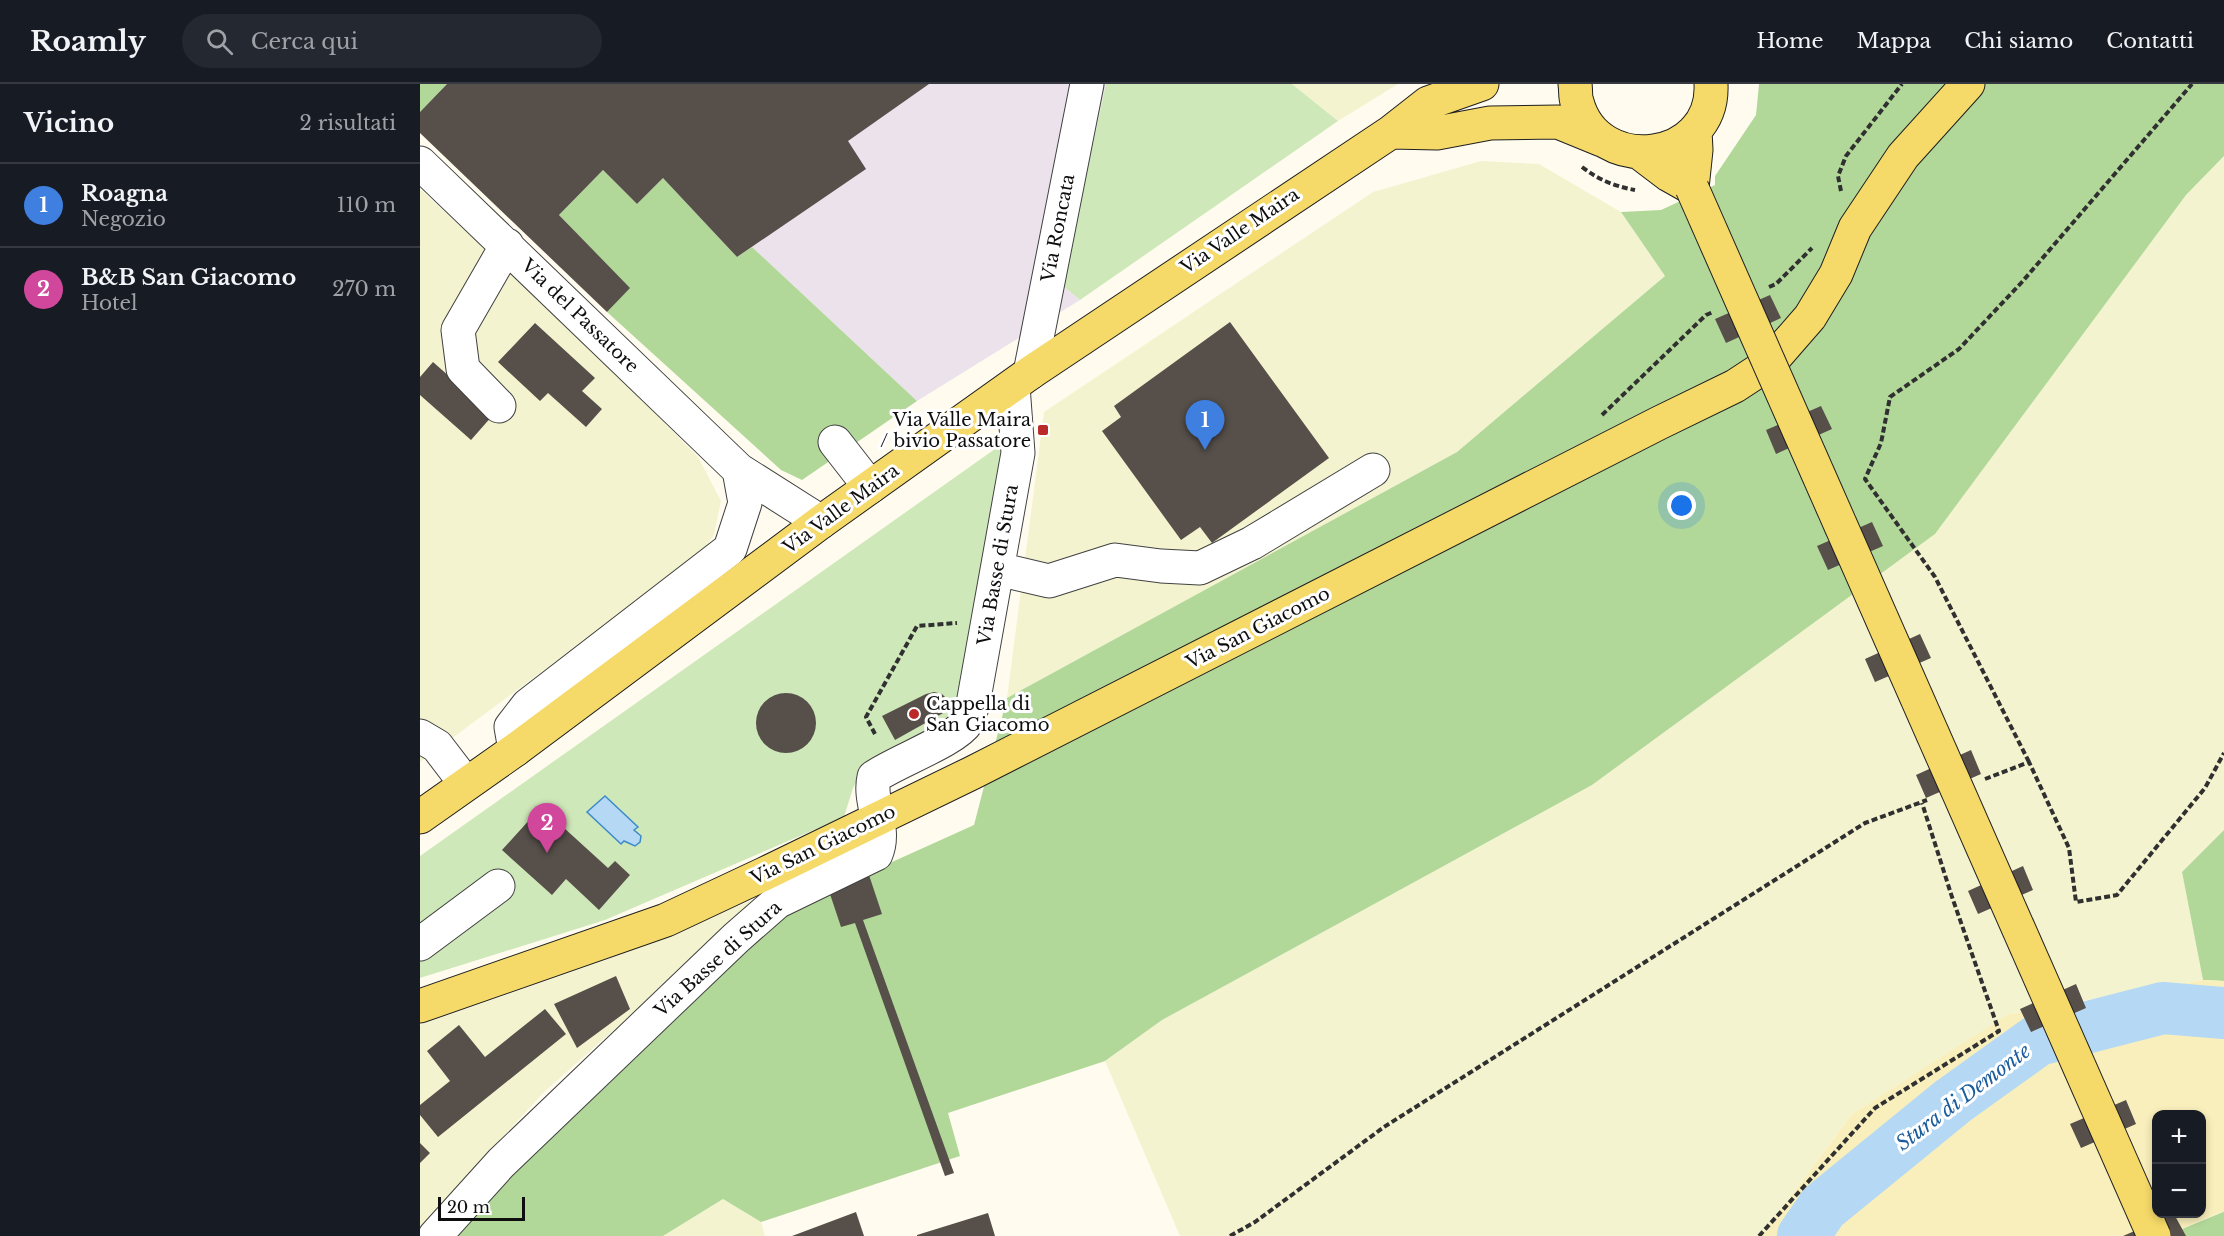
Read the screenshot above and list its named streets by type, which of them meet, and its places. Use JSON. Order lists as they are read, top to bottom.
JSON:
{
  "streets": {
    "main road": ["Via Valle Maira", "Via San Giacomo"],
    "street": ["Via Roncata", "Via del Passatore", "Via Basse di Stura"]
  },
  "crossings": [
    ["Via Roncata", "Via Valle Maira"],
    ["Via Roncata", "Via Basse di Stura"],
    ["Via Valle Maira", "Via del Passatore"],
    ["Via Valle Maira", "Via Basse di Stura"],
    ["Via Basse di Stura", "Via San Giacomo"]
  ],
  "water": ["Stura di Demonte"],
  "places": {
    "transit": ["Via Valle Maira / bivio Passatore"],
    "other": ["Cappella di San Giacomo"]
  },
  "scale_bar": "20 m",
  "page": {
    "header": "Roamly",
    "search": "Cerca qui",
    "nav": [
      "Home",
      "Mappa",
      "Chi siamo",
      "Contatti"
    ],
    "heading": ["Vicino", "2 risultati"],
    "list": [
      {
        "mark": "1",
        "name": "Roagna",
        "note": "Negozio",
        "value": "110 m"
      },
      {
        "mark": "2",
        "name": "B&B San Giacomo",
        "note": "Hotel",
        "value": "270 m"
      }
    ],
    "pins": ["1", "2"],
    "map_buttons": ["+", "−"],
    "scale": "20 m"
  }
}
